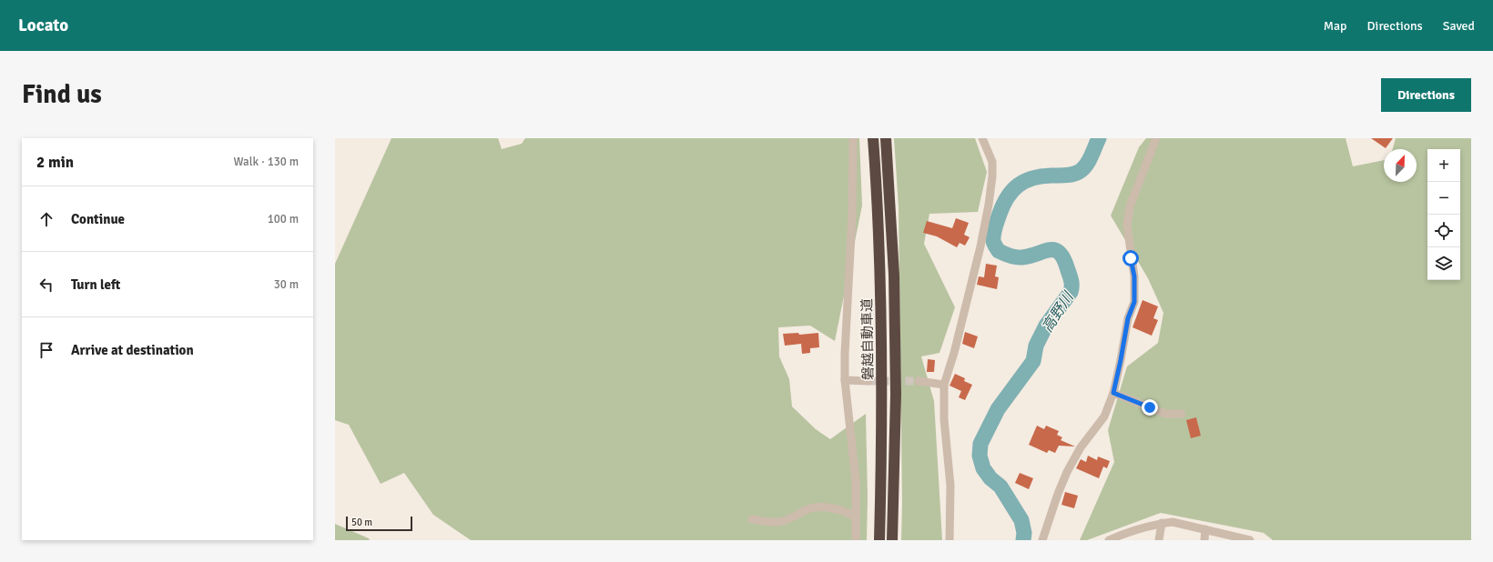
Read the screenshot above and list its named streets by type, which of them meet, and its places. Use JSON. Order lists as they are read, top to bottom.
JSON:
{
  "streets": {
    "highway": ["磐越自動車道"]
  },
  "water": ["高野川"],
  "scale_bar": "50 m",
  "north": "top right",
  "page": {
    "header": "Locato",
    "nav": ["Map", "Directions", "Saved"],
    "buttons": "Directions",
    "title": "Find us",
    "heading": ["2 min", "Walk · 130 m"],
    "map_buttons": ["+", "−"],
    "list": [
      ["Continue", "100 m"],
      ["Turn left", "30 m"],
      "Arrive at destination"
    ],
    "scale": "50 m"
  }
}
